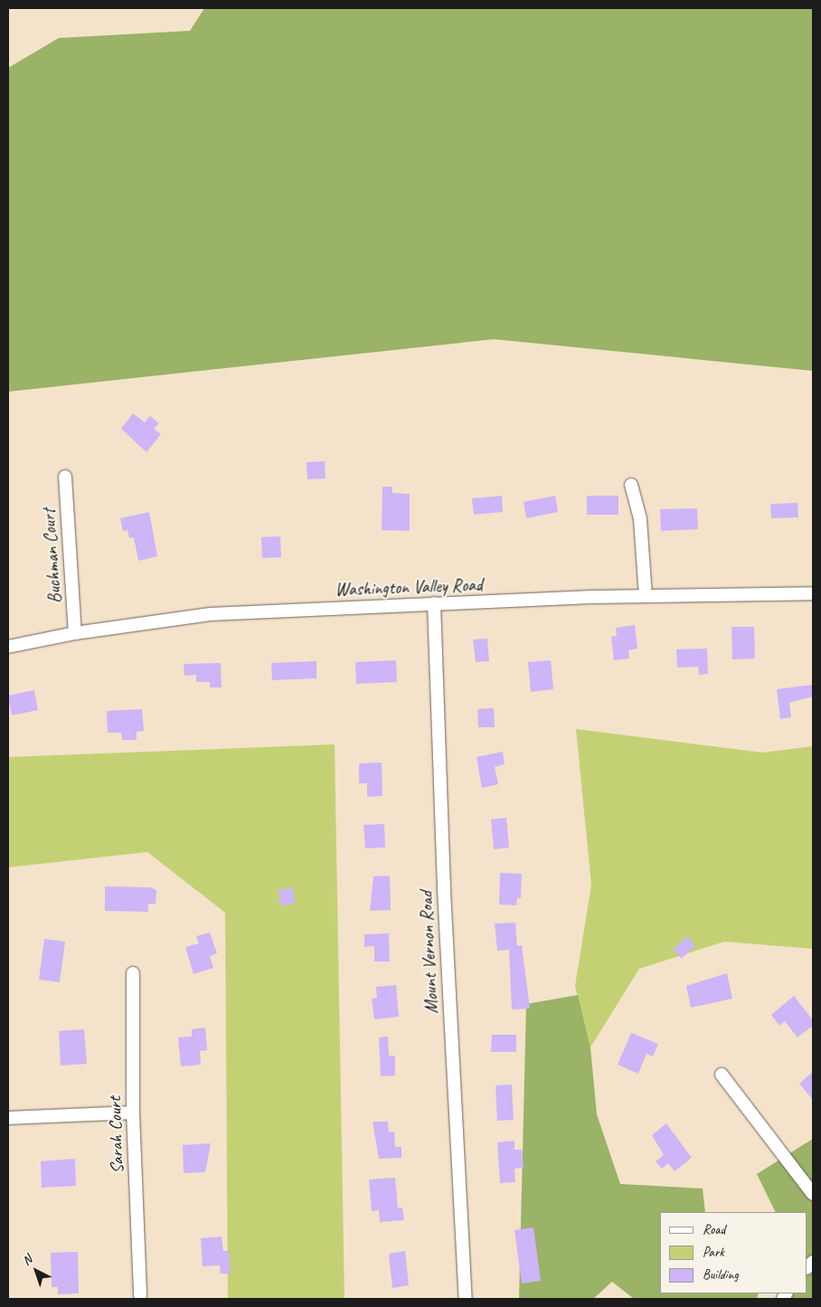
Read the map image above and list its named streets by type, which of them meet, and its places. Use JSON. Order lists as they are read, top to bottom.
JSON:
{
  "streets": {
    "street": [
      "Buchman Court",
      "Washington Valley Road",
      "Mount Vernon Road",
      "Sarah Court"
    ]
  },
  "crossings": [
    ["Buchman Court", "Washington Valley Road"],
    ["Washington Valley Road", "Mount Vernon Road"]
  ],
  "legend": ["Road", "Park", "Building"],
  "north": "top left"
}
